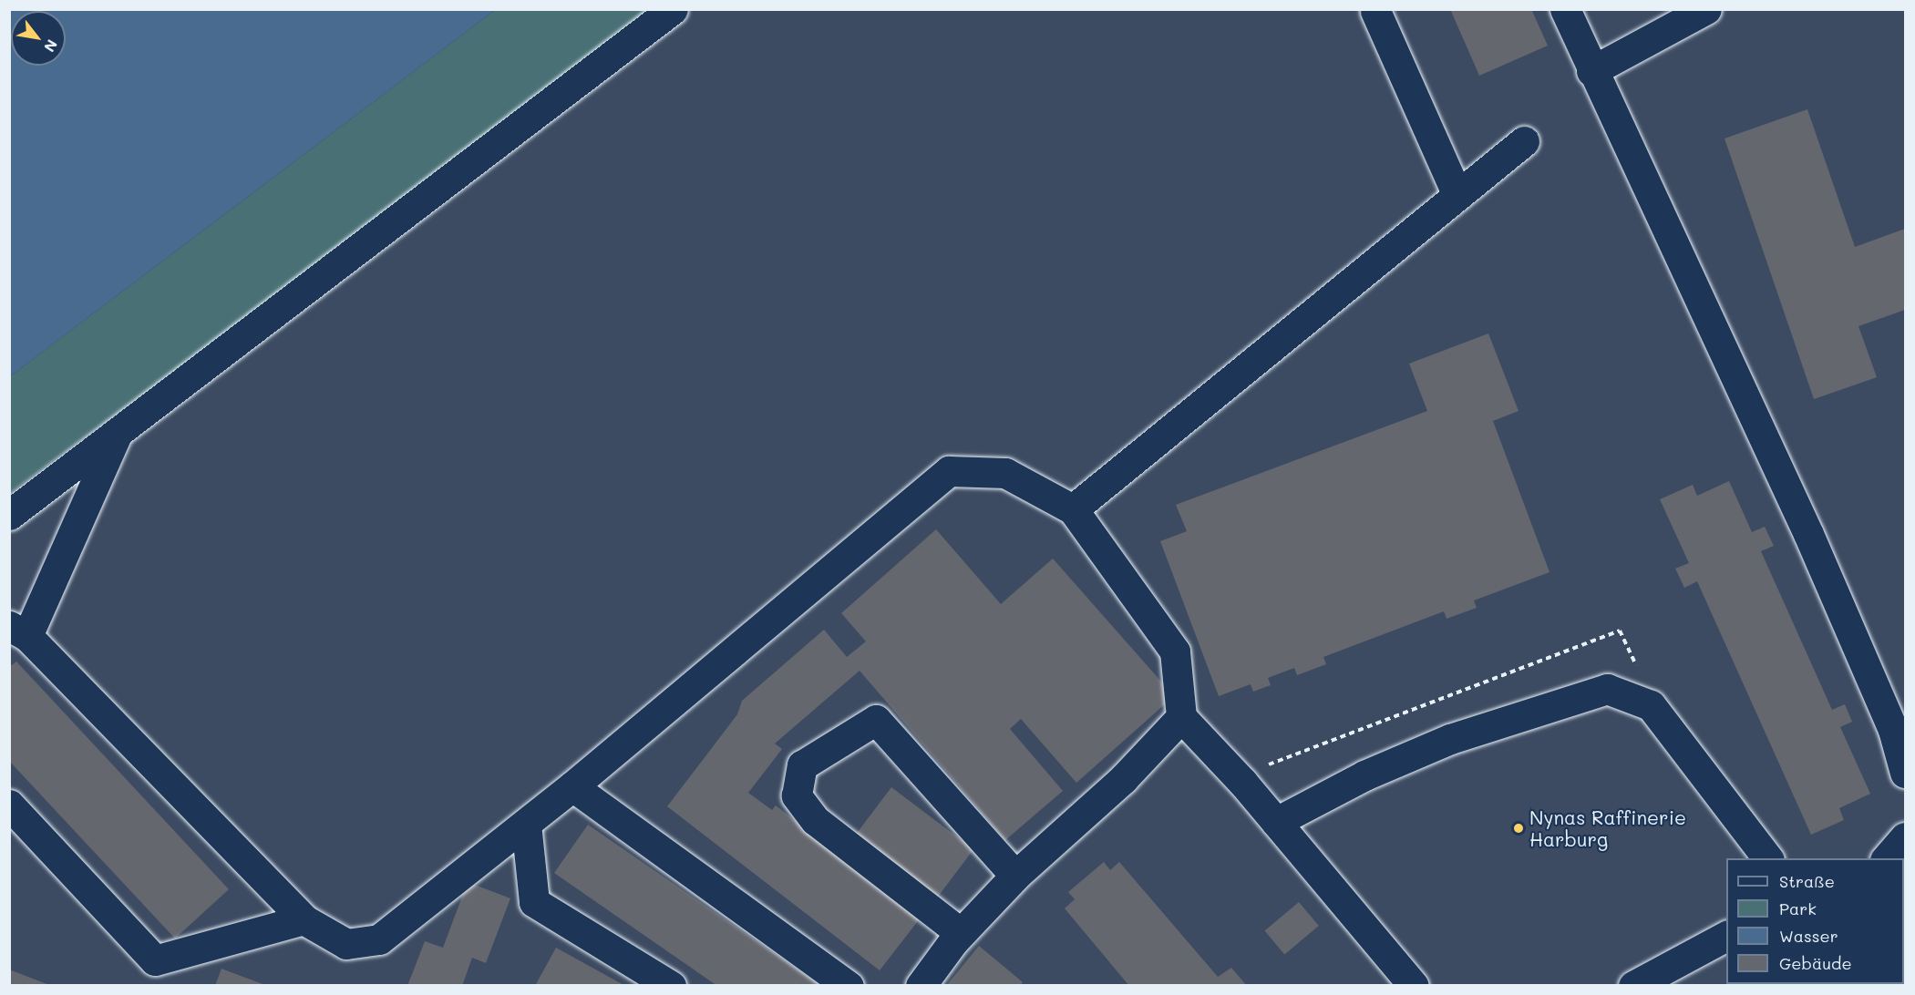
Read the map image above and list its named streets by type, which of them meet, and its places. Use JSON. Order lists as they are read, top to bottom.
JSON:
{
  "places": ["Nynas Raffinerie Harburg"],
  "legend": [
    "Straße",
    "Park",
    "Wasser",
    "Gebäude"
  ],
  "north": "bottom right"
}
